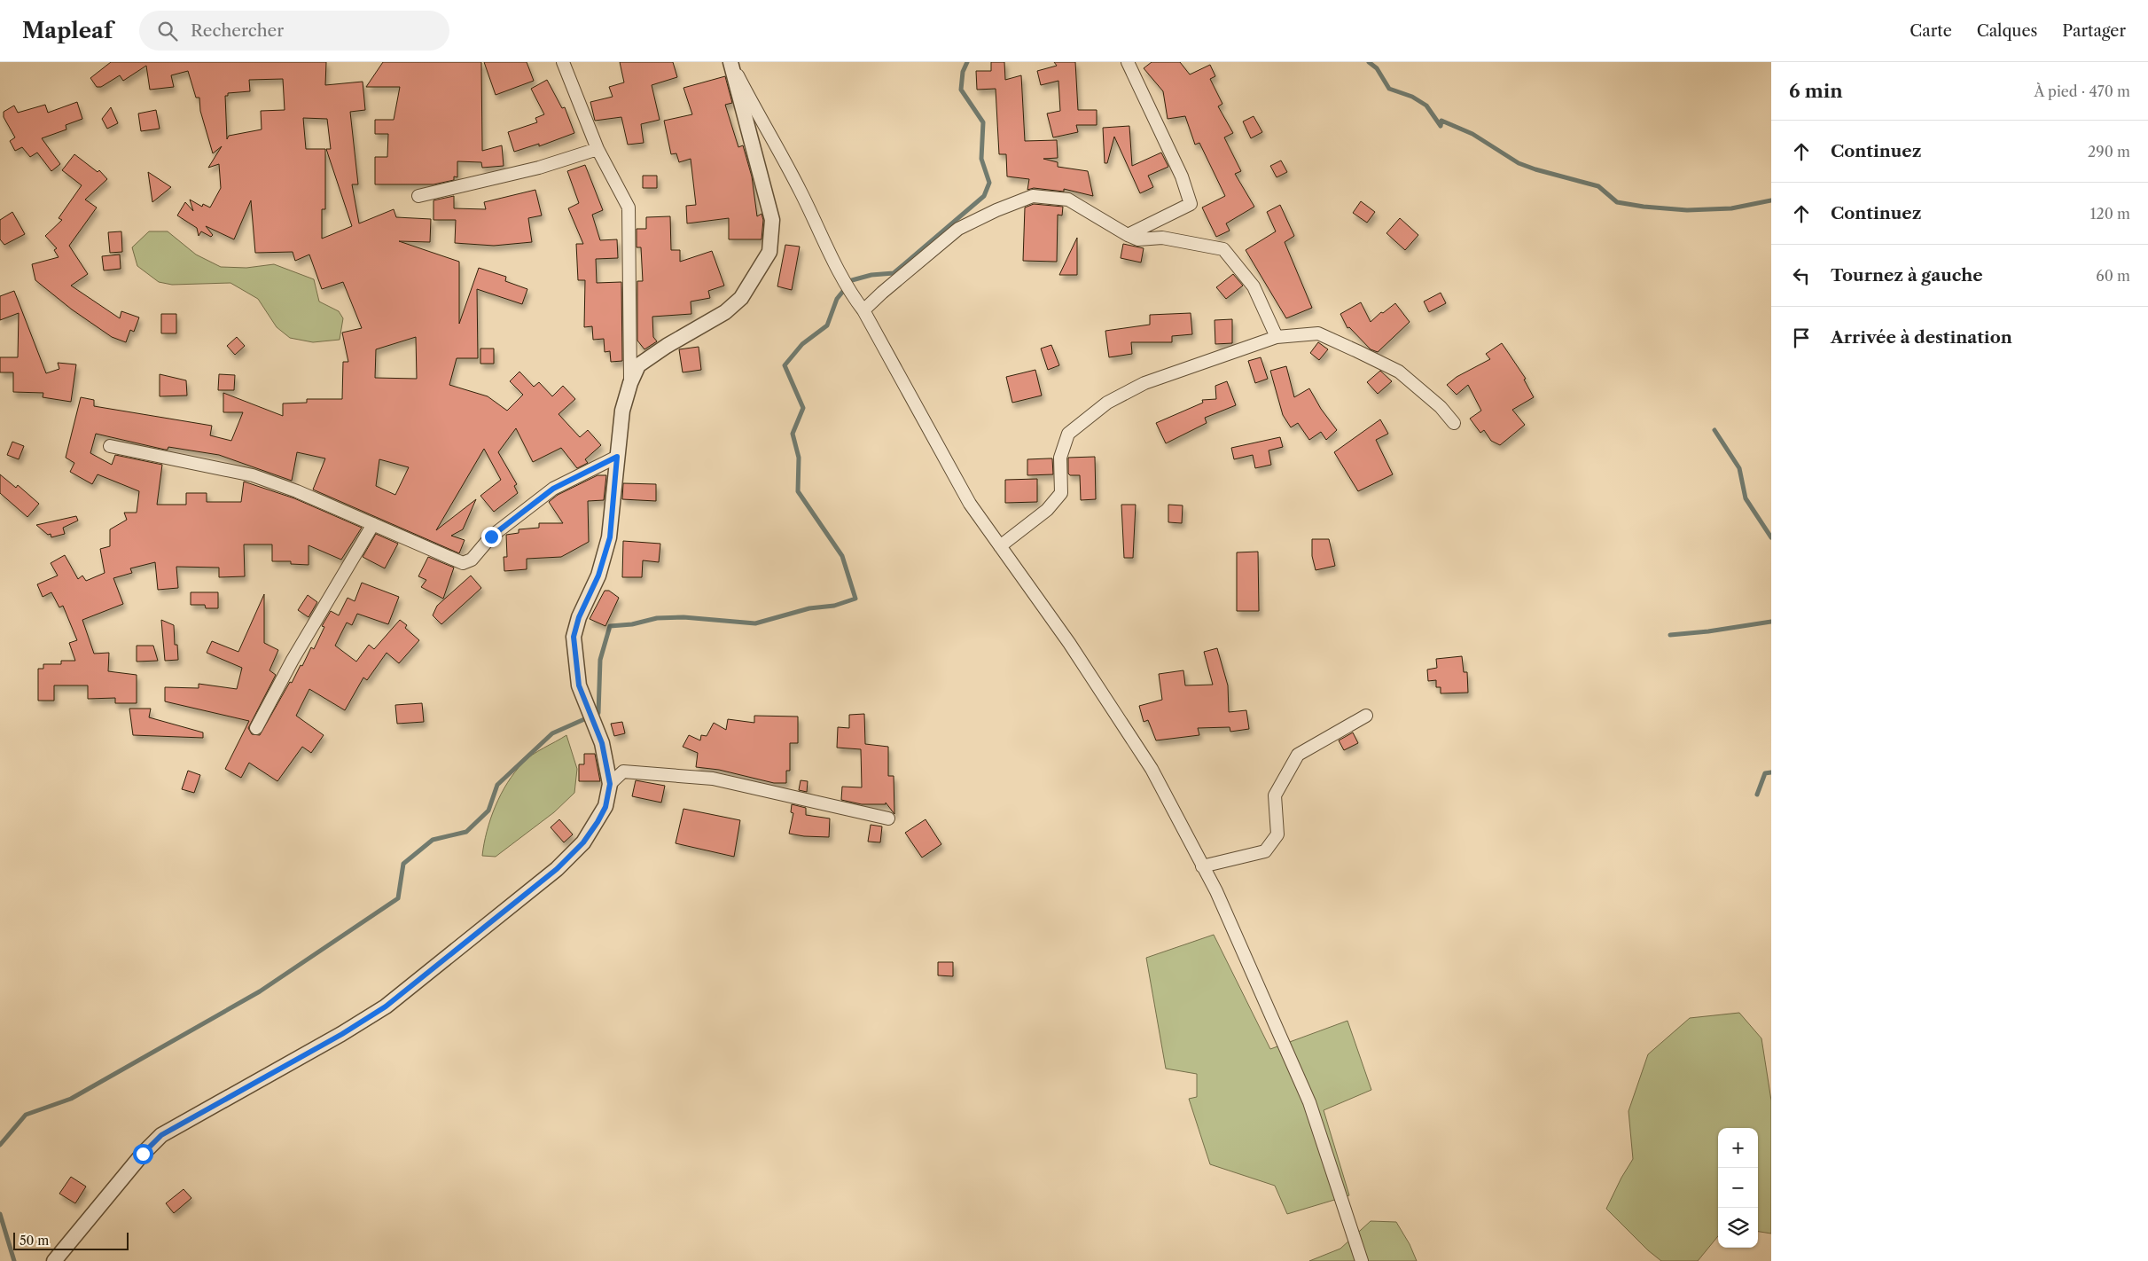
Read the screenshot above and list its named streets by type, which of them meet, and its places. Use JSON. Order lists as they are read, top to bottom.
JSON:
{
  "scale_bar": "50 m",
  "page": {
    "header": "Mapleaf",
    "search": "Rechercher",
    "nav": ["Carte", "Calques", "Partager"],
    "heading": ["6 min", "À pied · 470 m"],
    "list": [
      ["Continuez", "290 m"],
      ["Continuez", "120 m"],
      ["Tournez à gauche", "60 m"],
      "Arrivée à destination"
    ],
    "map_buttons": ["+", "−"],
    "scale": "50 m"
  }
}
